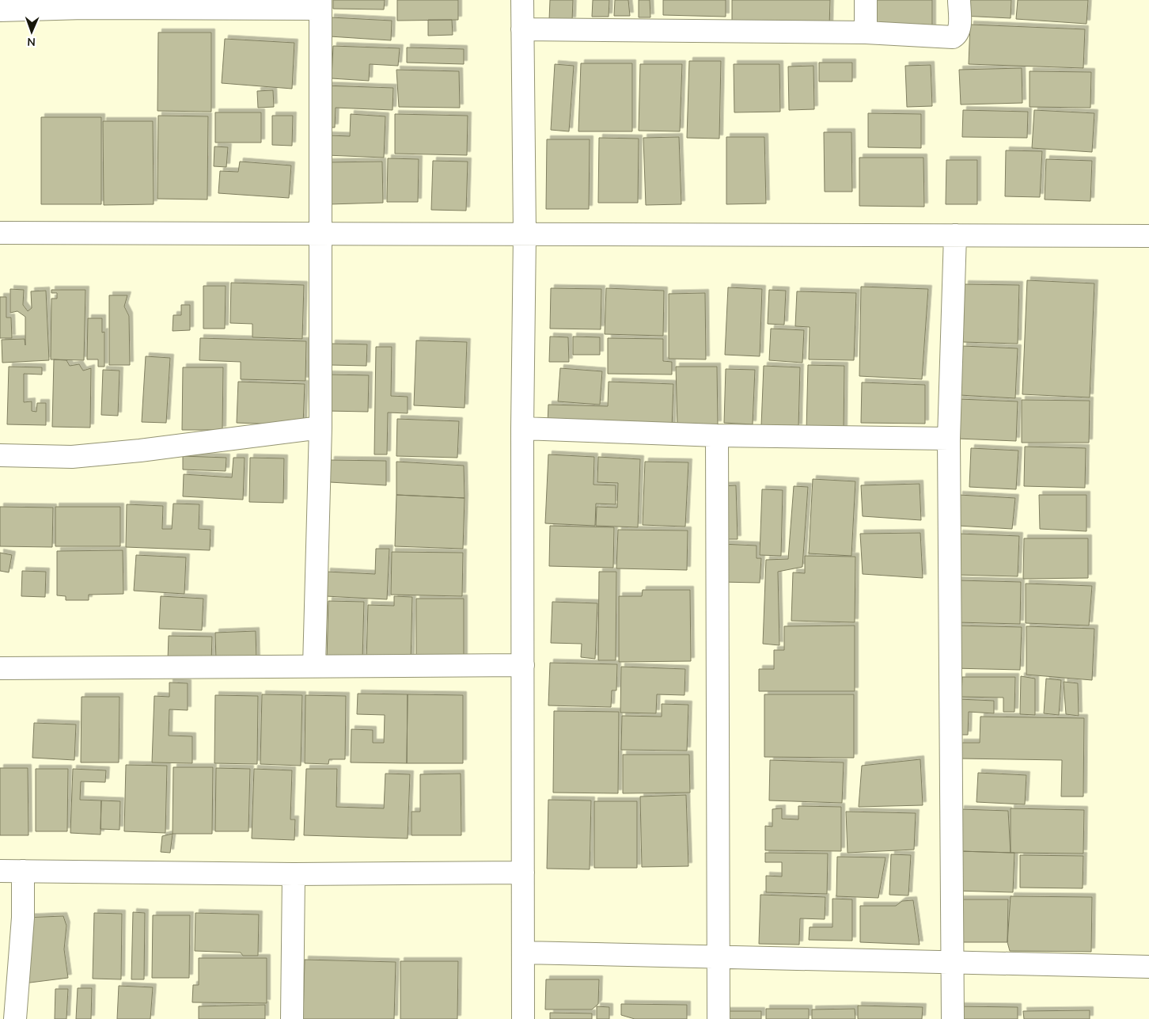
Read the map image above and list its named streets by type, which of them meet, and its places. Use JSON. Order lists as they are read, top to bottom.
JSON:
{
  "north": "bottom"
}
